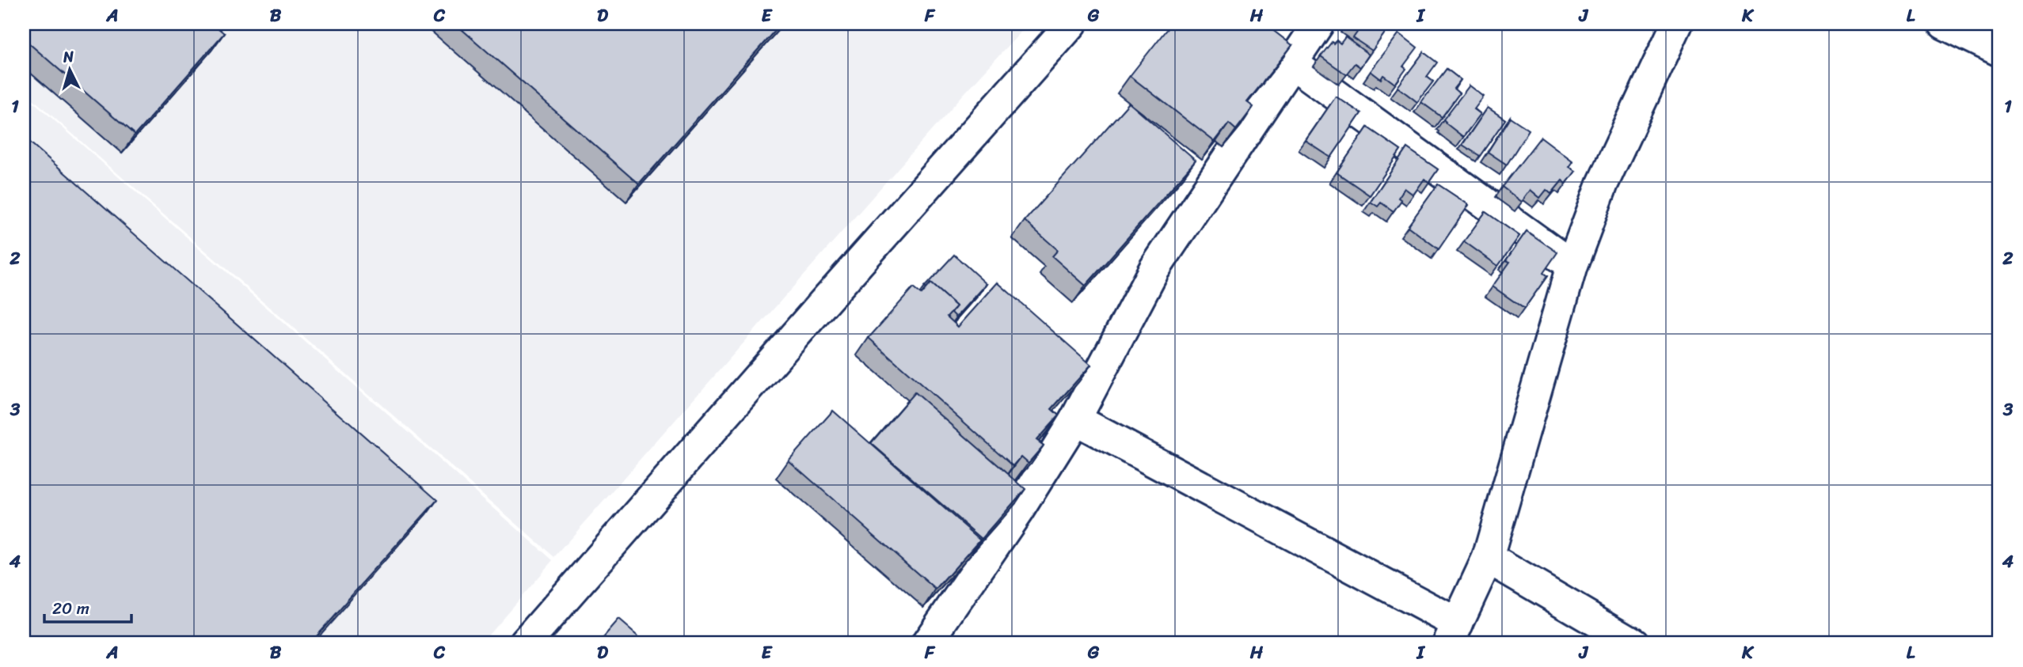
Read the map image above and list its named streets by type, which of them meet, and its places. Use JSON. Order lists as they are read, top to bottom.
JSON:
{
  "scale_bar": "20 m",
  "north": "top",
  "grid": {
    "columns": [
      "A",
      "B",
      "C",
      "D",
      "E",
      "F",
      "G",
      "H",
      "I",
      "J",
      "K",
      "L"
    ],
    "rows": [
      "1",
      "2",
      "3",
      "4"
    ]
  }
}
